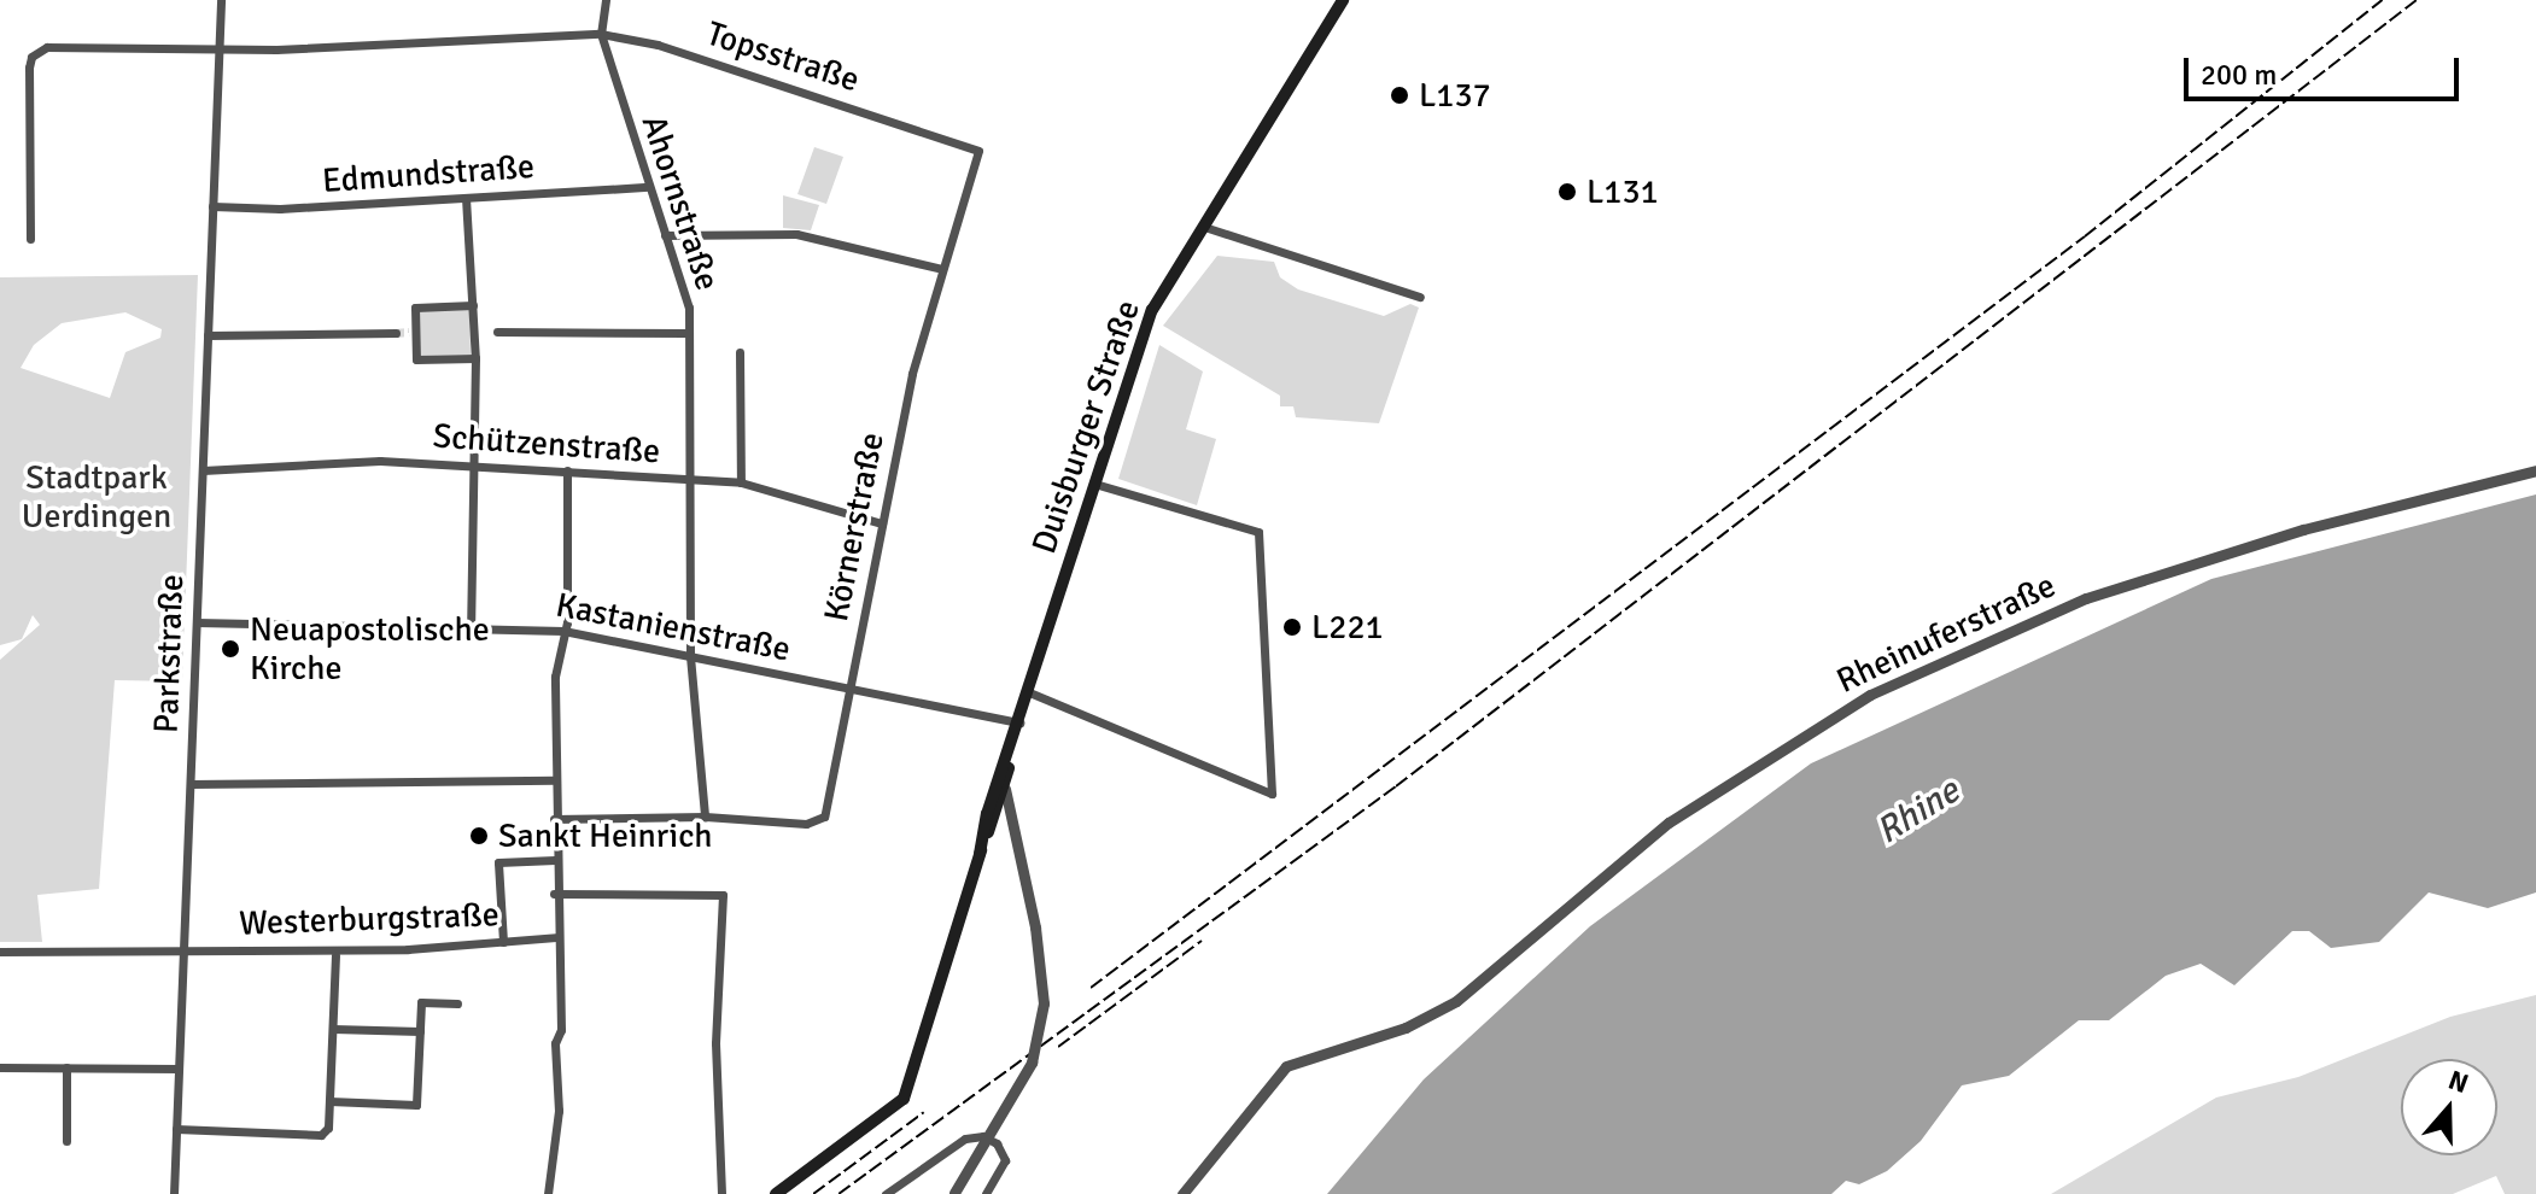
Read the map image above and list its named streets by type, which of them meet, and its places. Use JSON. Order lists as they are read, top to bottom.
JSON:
{
  "streets": {
    "main road": ["Duisburger Straße"],
    "street": [
      "Topsstraße",
      "Edmundstraße",
      "Ahornstraße",
      "Schützenstraße",
      "Körnerstraße",
      "Kastanienstraße",
      "Rheinuferstraße",
      "Parkstraße",
      "Westerburgstraße"
    ]
  },
  "crossings": [
    ["Topsstraße", "Ahornstraße"],
    ["Topsstraße", "Körnerstraße"],
    ["Topsstraße", "Parkstraße"],
    ["Edmundstraße", "Ahornstraße"],
    ["Edmundstraße", "Parkstraße"],
    ["Ahornstraße", "Schützenstraße"],
    ["Ahornstraße", "Körnerstraße"],
    ["Ahornstraße", "Kastanienstraße"],
    ["Duisburger Straße", "Kastanienstraße"],
    ["Schützenstraße", "Körnerstraße"],
    ["Schützenstraße", "Parkstraße"],
    ["Körnerstraße", "Kastanienstraße"],
    ["Kastanienstraße", "Parkstraße"],
    ["Parkstraße", "Westerburgstraße"]
  ],
  "water": ["Rhine"],
  "parks": ["Stadtpark Uerdingen"],
  "places": [
    "L137",
    "L131",
    "L221",
    "Neuapostolische Kirche",
    "Sankt Heinrich"
  ],
  "scale_bar": "200 m",
  "north": "top"
}
